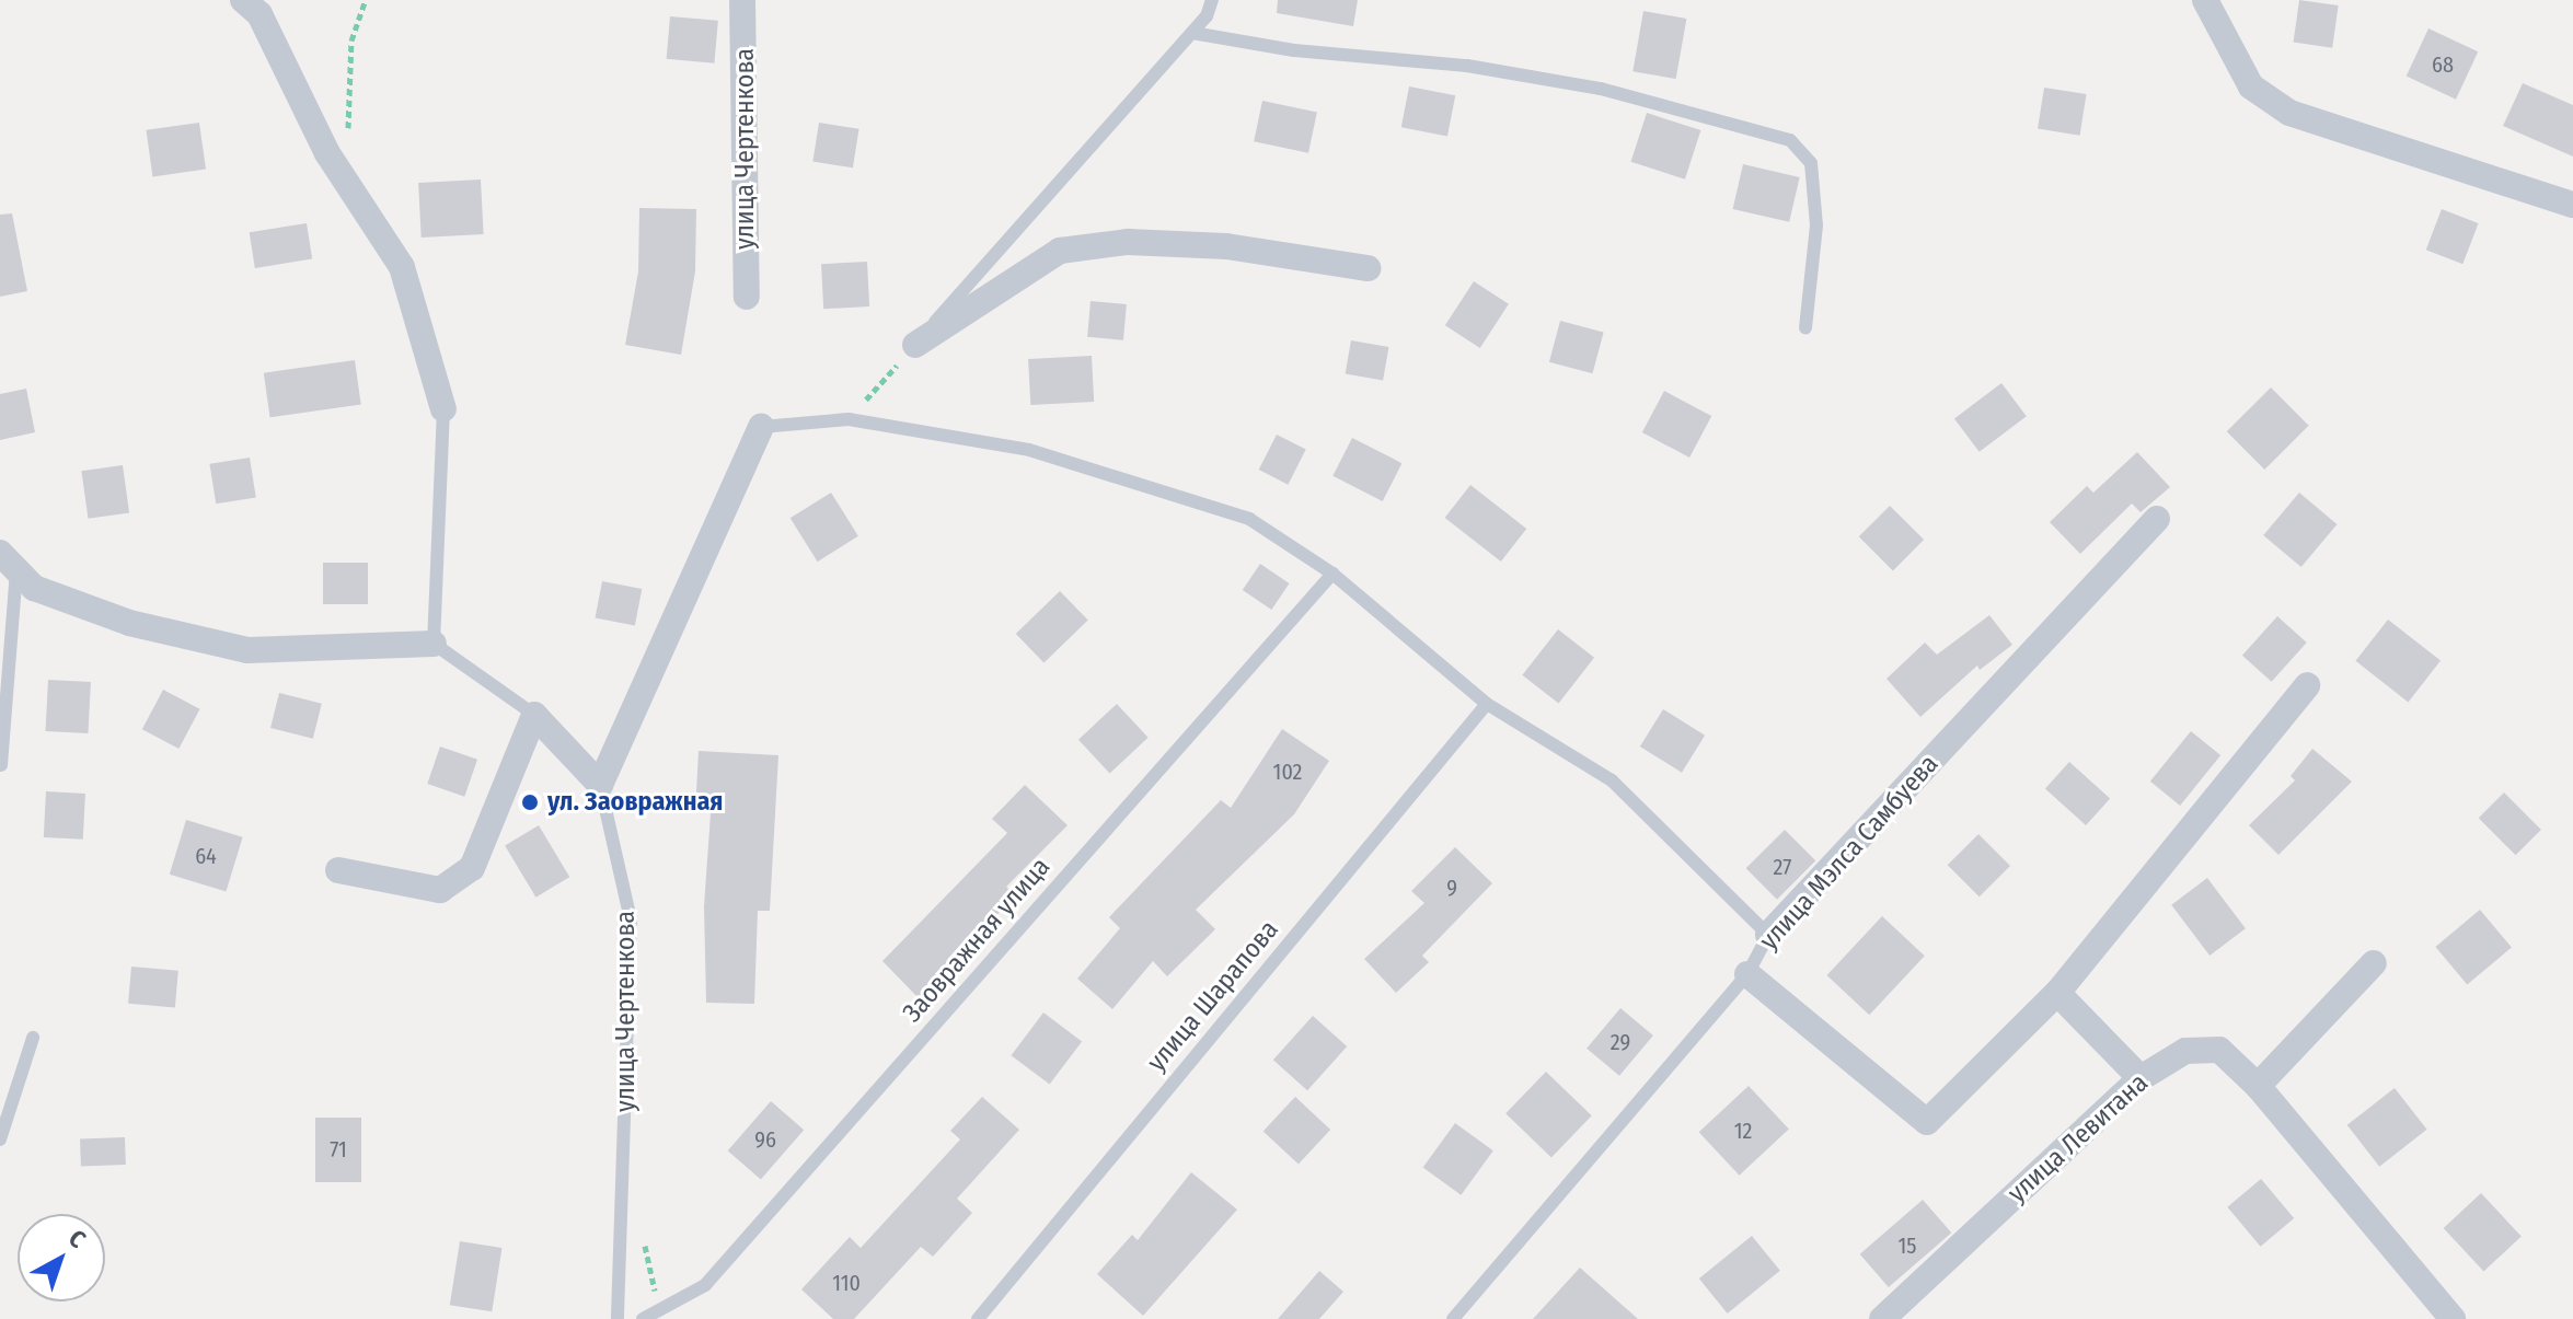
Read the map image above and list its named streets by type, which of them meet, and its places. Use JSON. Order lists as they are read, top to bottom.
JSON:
{
  "streets": {
    "street": ["улица Чертенкова", "улица Мэлса Самбуева", "улица Левитана"],
    "lane": ["Заовражная улица", "улица Шарапова"]
  },
  "places": ["ул. Заовражная"],
  "house_numbers": [
    "68",
    "102",
    "64",
    "27",
    "9",
    "29",
    "12",
    "96",
    "71",
    "15",
    "110"
  ],
  "north": "top right"
}
